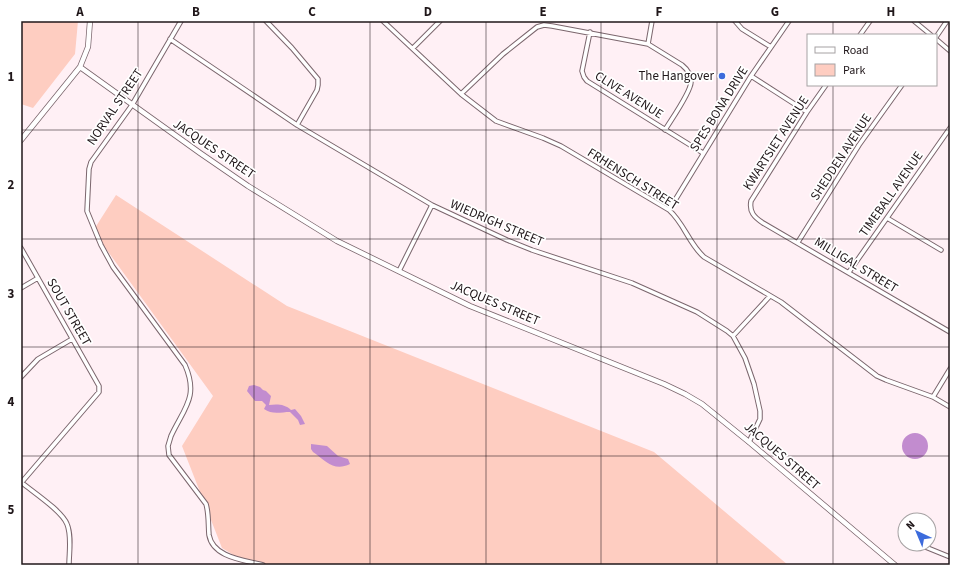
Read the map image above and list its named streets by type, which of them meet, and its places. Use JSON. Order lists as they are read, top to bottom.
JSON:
{
  "streets": {
    "street": [
      "CLIVE AVENUE",
      "NORVAL STREET",
      "SPES BONA DRIVE",
      "KWARTSIET AVENUE",
      "JACQUES STREET",
      "SHEDDEN AVENUE",
      "FRHENSCH STREET",
      "TIMEBALL AVENUE",
      "WIEDRIGH STREET",
      "MILLIGAL STREET",
      "SOUT STREET"
    ]
  },
  "crossings": [
    ["CLIVE AVENUE", "SPES BONA DRIVE"],
    ["NORVAL STREET", "JACQUES STREET"],
    ["NORVAL STREET", "WIEDRIGH STREET"],
    ["SPES BONA DRIVE", "FRHENSCH STREET"],
    ["KWARTSIET AVENUE", "MILLIGAL STREET"],
    ["JACQUES STREET", "WIEDRIGH STREET"],
    ["SHEDDEN AVENUE", "MILLIGAL STREET"],
    ["TIMEBALL AVENUE", "MILLIGAL STREET"]
  ],
  "places": ["The Hangover"],
  "legend": ["Road", "Park"],
  "north": "top left",
  "grid": {
    "columns": [
      "A",
      "B",
      "C",
      "D",
      "E",
      "F",
      "G",
      "H"
    ],
    "rows": [
      "1",
      "2",
      "3",
      "4",
      "5"
    ]
  }
}
